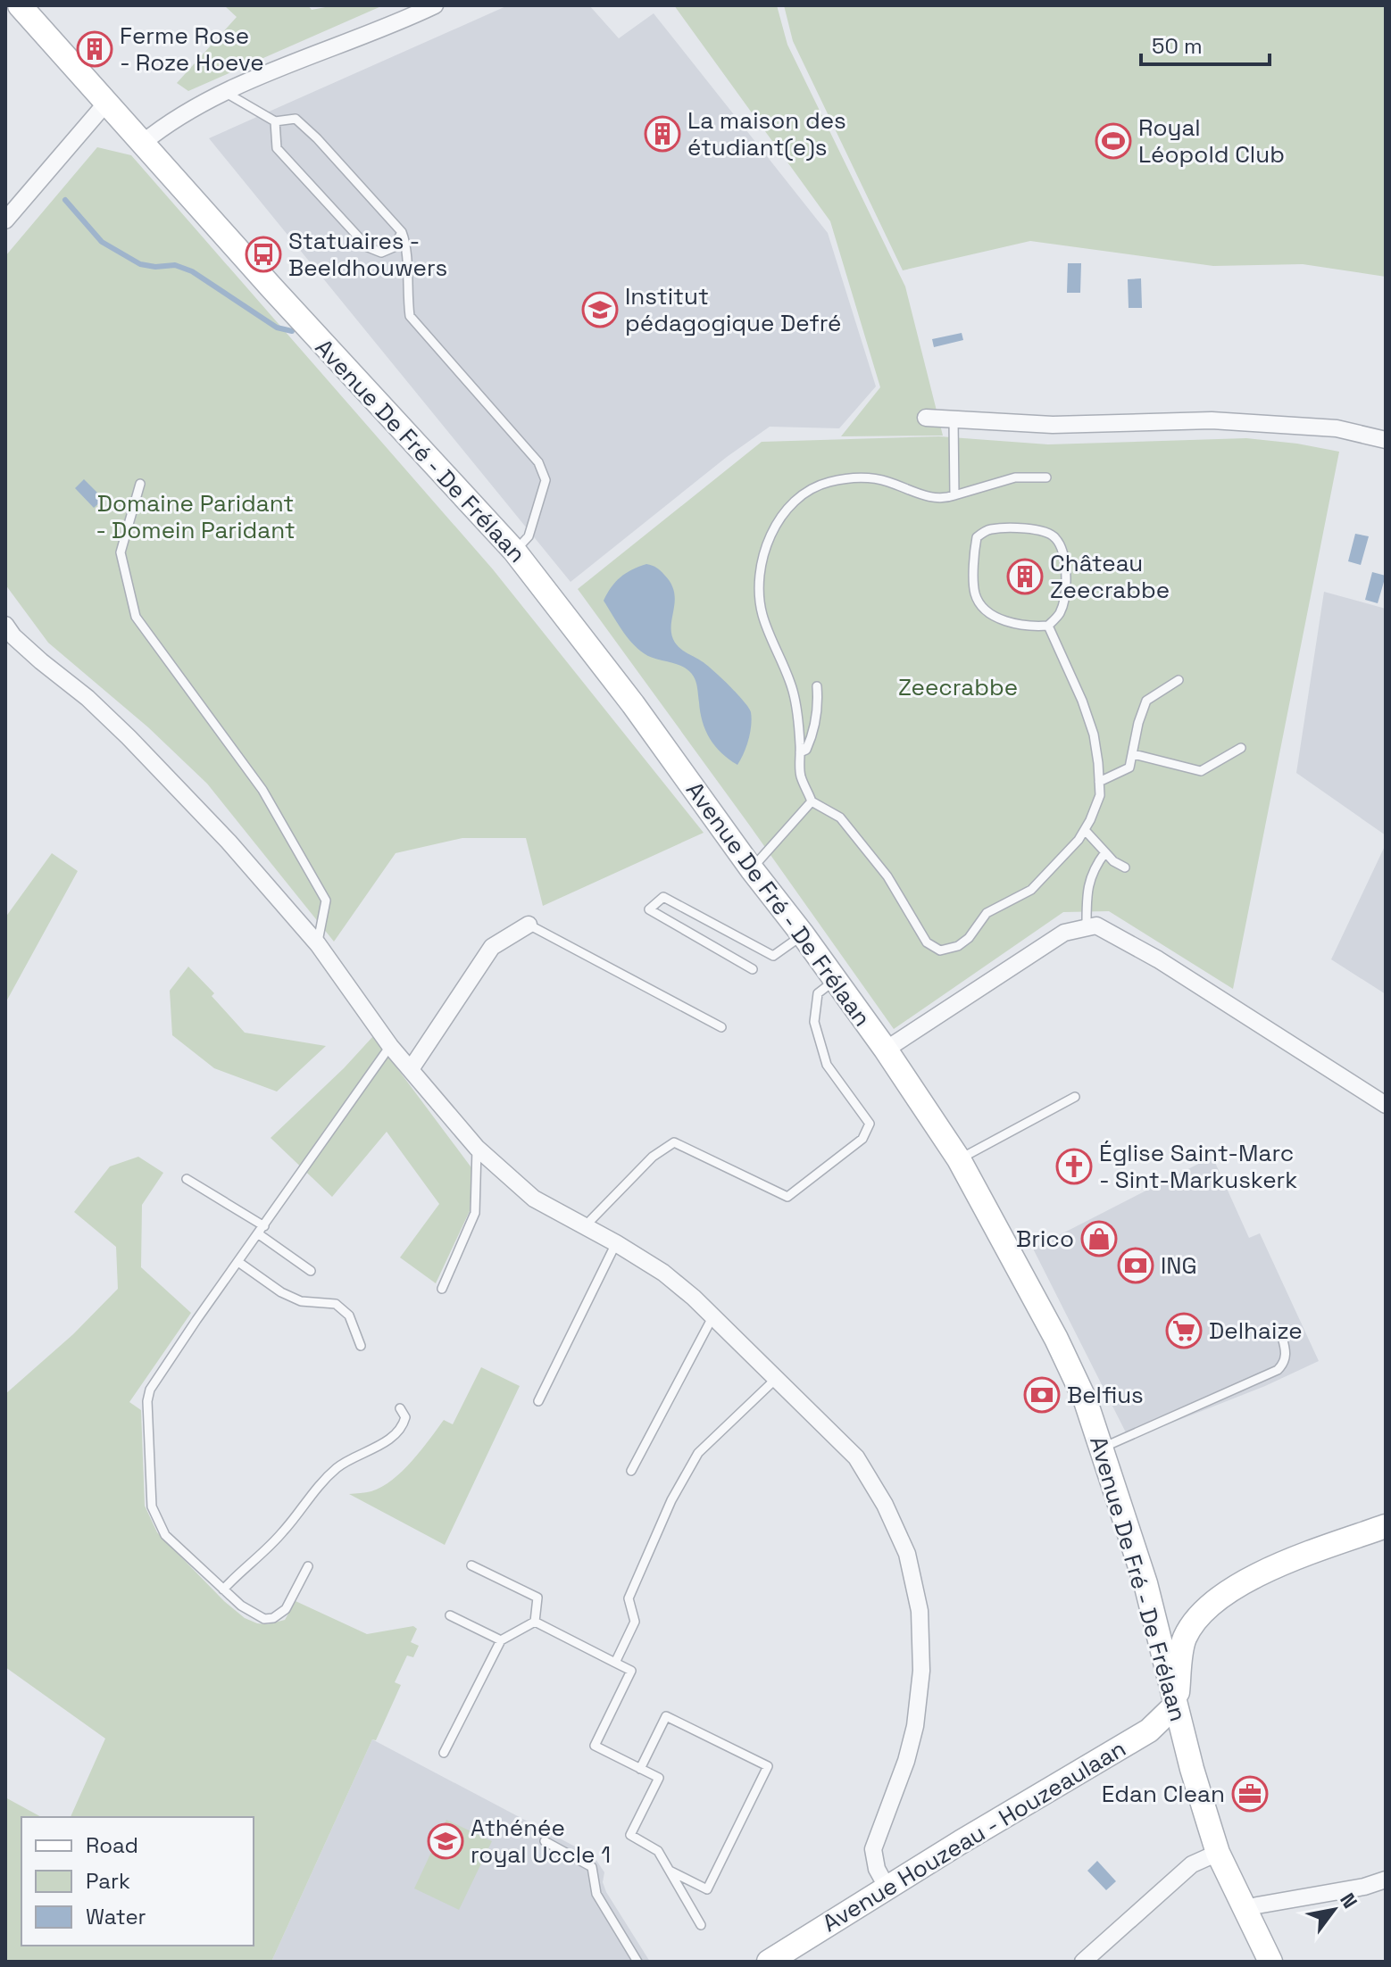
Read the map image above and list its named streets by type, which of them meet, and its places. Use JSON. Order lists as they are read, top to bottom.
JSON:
{
  "streets": {
    "main road": ["Avenue De Fré - De Frélaan", "Avenue Houzeau - Houzeaulaan"]
  },
  "crossings": [
    ["Avenue De Fré - De Frélaan", "Avenue Houzeau - Houzeaulaan"]
  ],
  "parks": ["Domaine Paridant - Domein Paridant", "Zeecrabbe"],
  "places": {
    "building": ["Ferme Rose - Roze Hoeve", "La maison des étudiant(e)s", "Château Zeecrabbe"],
    "sports": ["Royal Léopold Club"],
    "bus stop": ["Statuaires - Beeldhouwers"],
    "school or university": ["Institut pédagogique Defré", "Athénée royal Uccle 1"],
    "church": ["Église Saint-Marc - Sint-Markuskerk"],
    "shop": ["Brico"],
    "bank": ["ING", "Belfius"],
    "supermarket": ["Delhaize"],
    "office": ["Edan Clean"]
  },
  "legend": ["Road", "Park", "Water"],
  "scale_bar": "50 m",
  "north": "top right"
}
